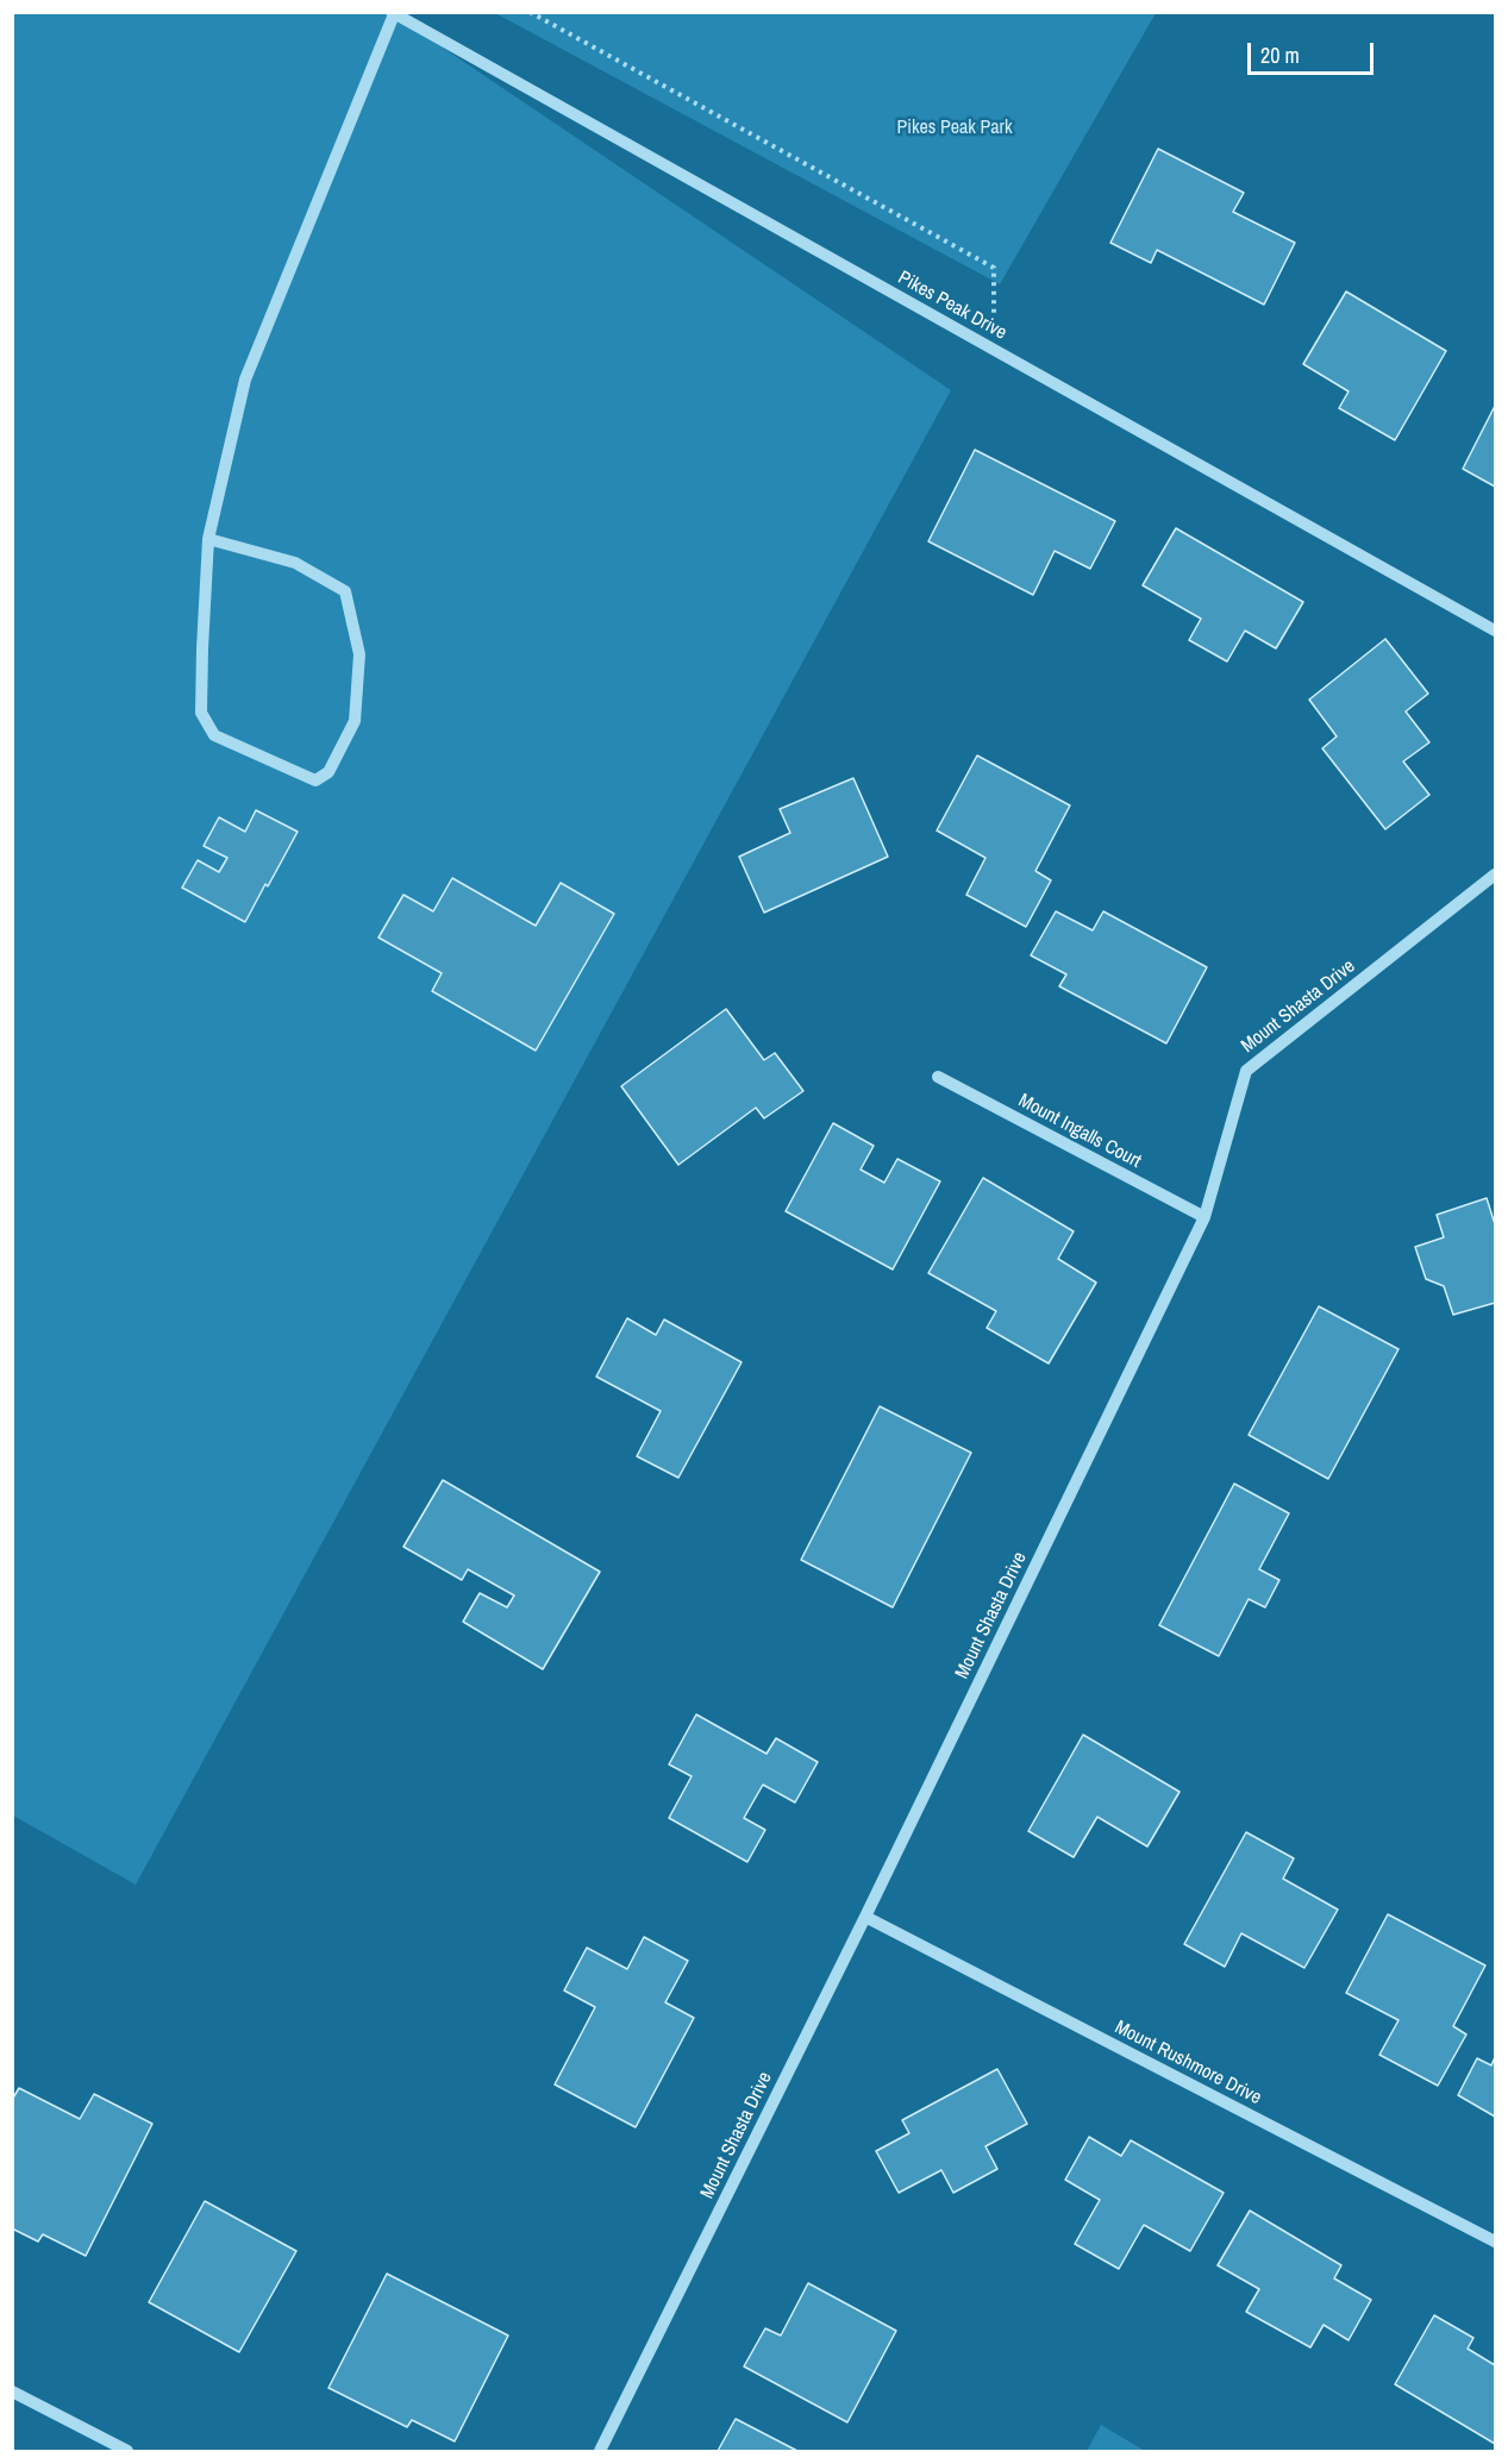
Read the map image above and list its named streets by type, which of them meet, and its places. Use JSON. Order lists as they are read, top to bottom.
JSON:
{
  "streets": {
    "street": [
      "Pikes Peak Drive",
      "Mount Shasta Drive",
      "Mount Ingalls Court",
      "Mount Rushmore Drive"
    ]
  },
  "crossings": [
    ["Mount Shasta Drive", "Mount Ingalls Court"],
    ["Mount Shasta Drive", "Mount Rushmore Drive"]
  ],
  "parks": ["Pikes Peak Park"],
  "scale_bar": "20 m"
}
